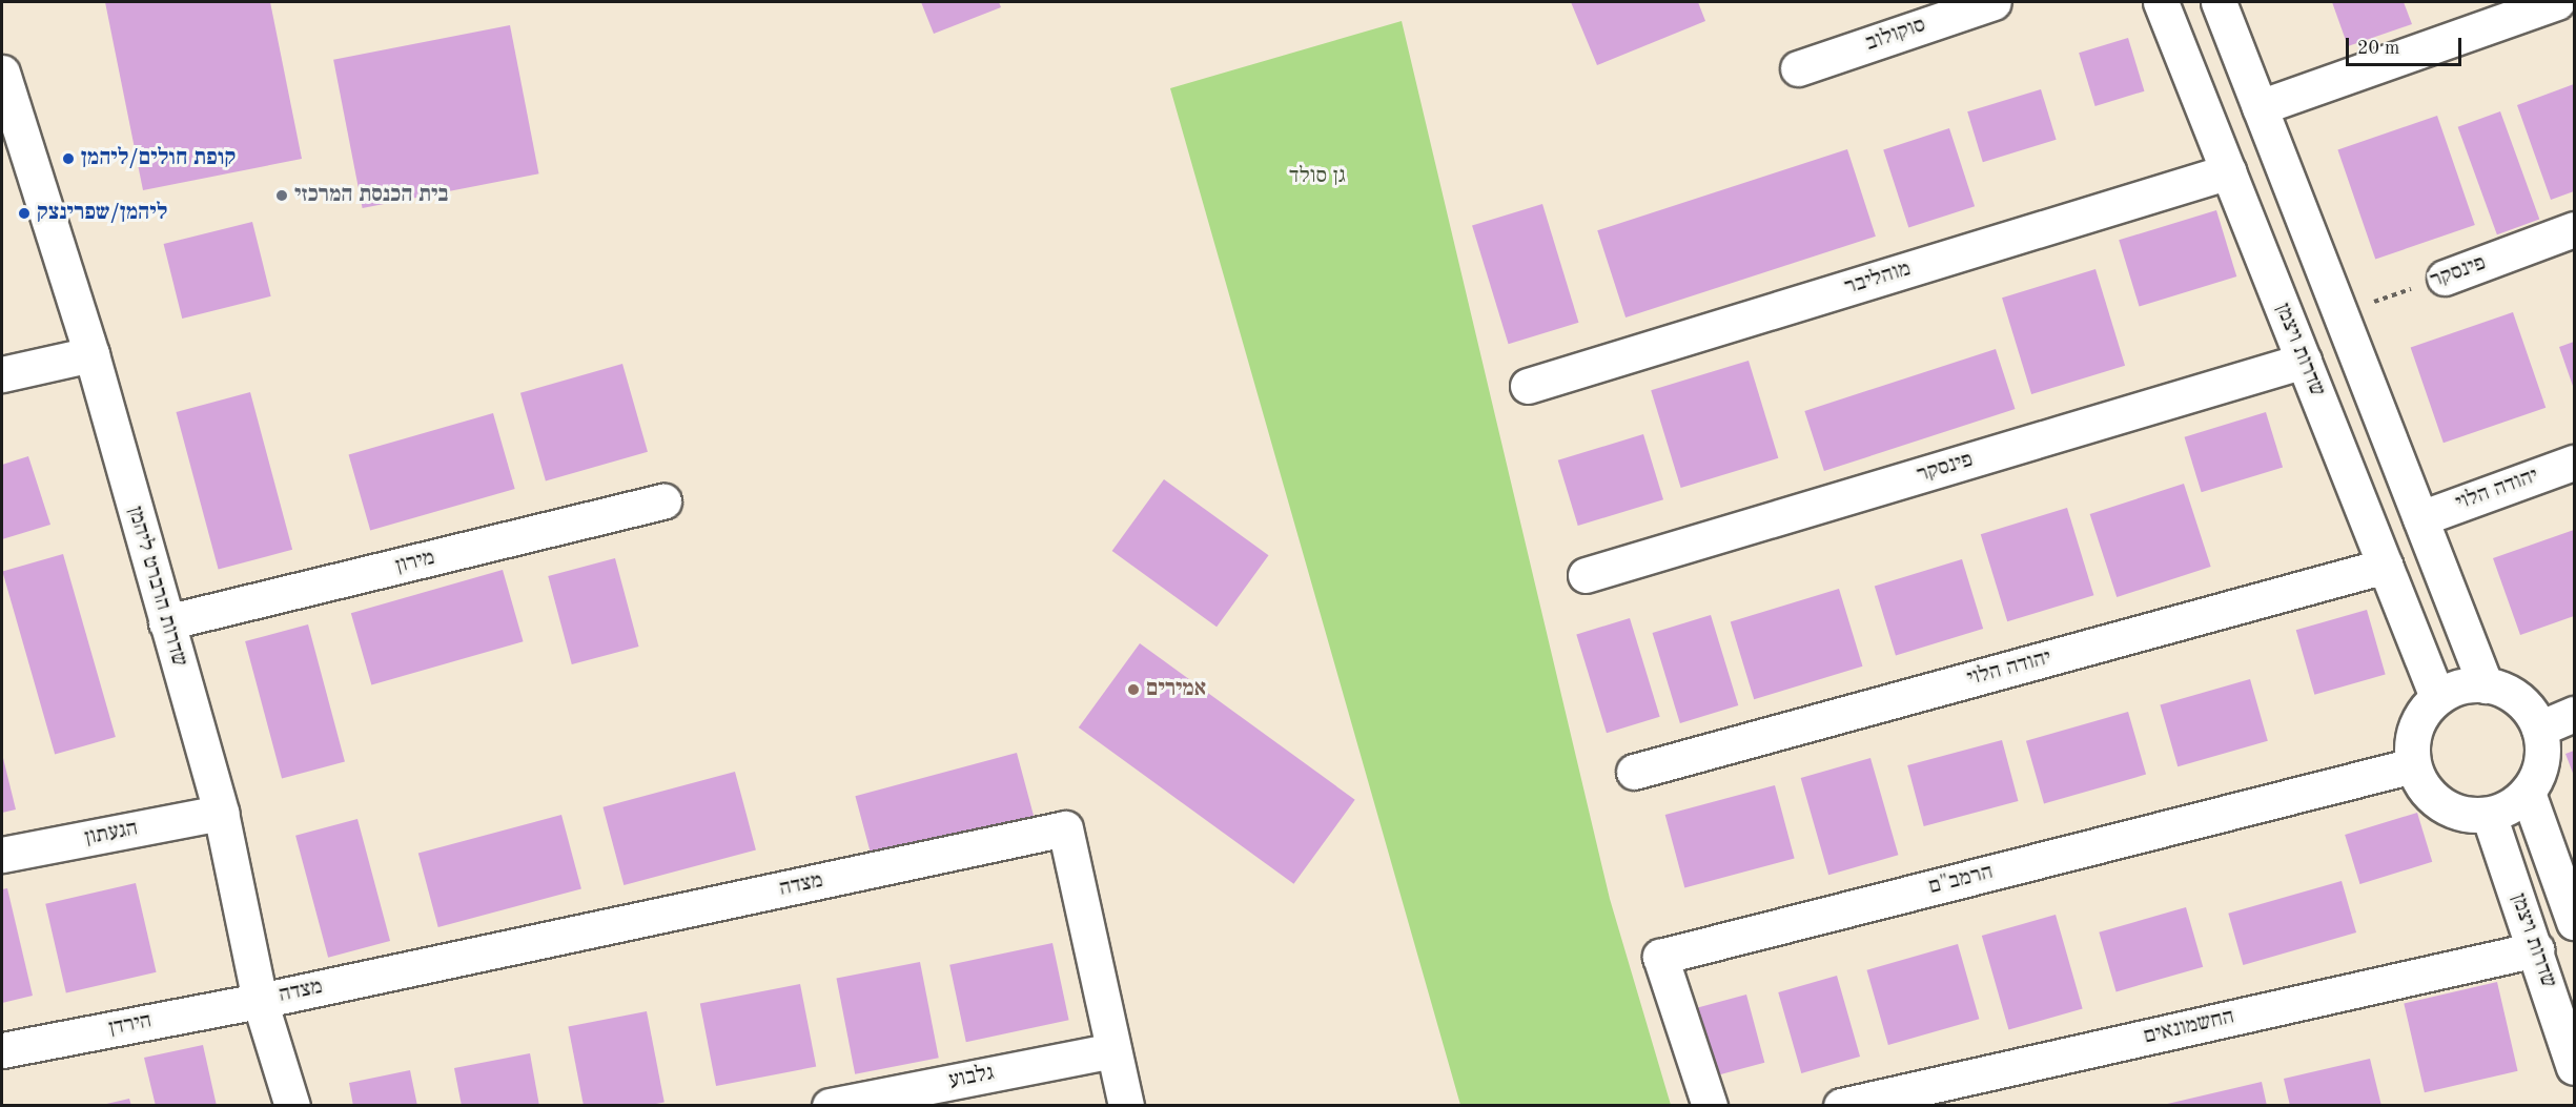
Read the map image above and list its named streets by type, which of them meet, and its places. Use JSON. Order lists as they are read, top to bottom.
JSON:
{
  "streets": {
    "street": [
      "סוקולוב",
      "פינסקר",
      "מוהליבר",
      "שדרות ויצמן",
      "יהודה הלוי",
      "מירון",
      "שדרות הרברט ליהמן",
      "הגעתון",
      "הרמב\"ם",
      "מצדה",
      "הירדן",
      "החשמונאים",
      "גלבוע"
    ]
  },
  "crossings": [
    ["פינסקר", "שדרות ויצמן"],
    ["מוהליבר", "שדרות ויצמן"],
    ["שדרות ויצמן", "יהודה הלוי"],
    ["שדרות ויצמן", "הרמב\"ם"],
    ["שדרות ויצמן", "החשמונאים"],
    ["מירון", "שדרות הרברט ליהמן"],
    ["שדרות הרברט ליהמן", "הגעתון"],
    ["שדרות הרברט ליהמן", "מצדה"],
    ["שדרות הרברט ליהמן", "הירדן"],
    ["מצדה", "הירדן"],
    ["מצדה", "גלבוע"]
  ],
  "parks": ["גן סולד"],
  "places": [
    "קופת חולים/ליהמן",
    "בית הכנסת המרכזי",
    "ליהמן/שפרינצק",
    "אמירים"
  ],
  "scale_bar": "20 m"
}
